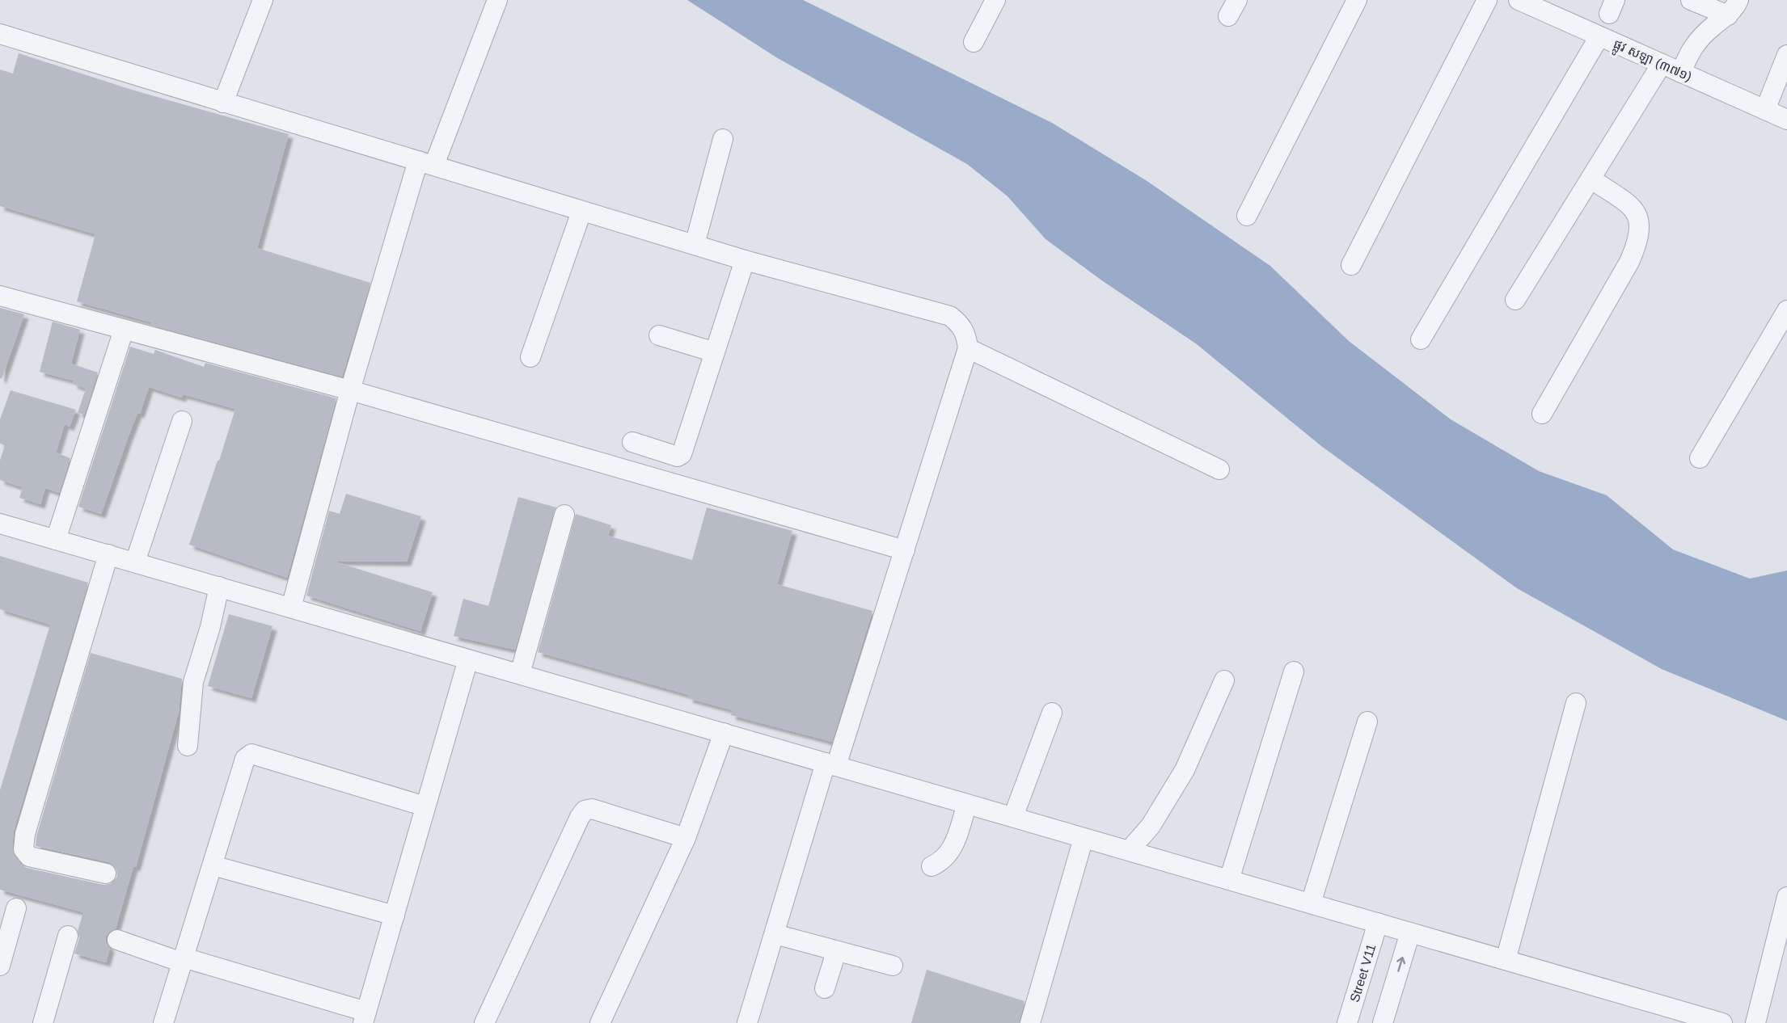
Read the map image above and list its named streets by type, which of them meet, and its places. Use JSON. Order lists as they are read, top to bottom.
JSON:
{
  "streets": {
    "street": ["ផ្លូវ សឡា (៣៧១)", "Street V11"]
  }
}
